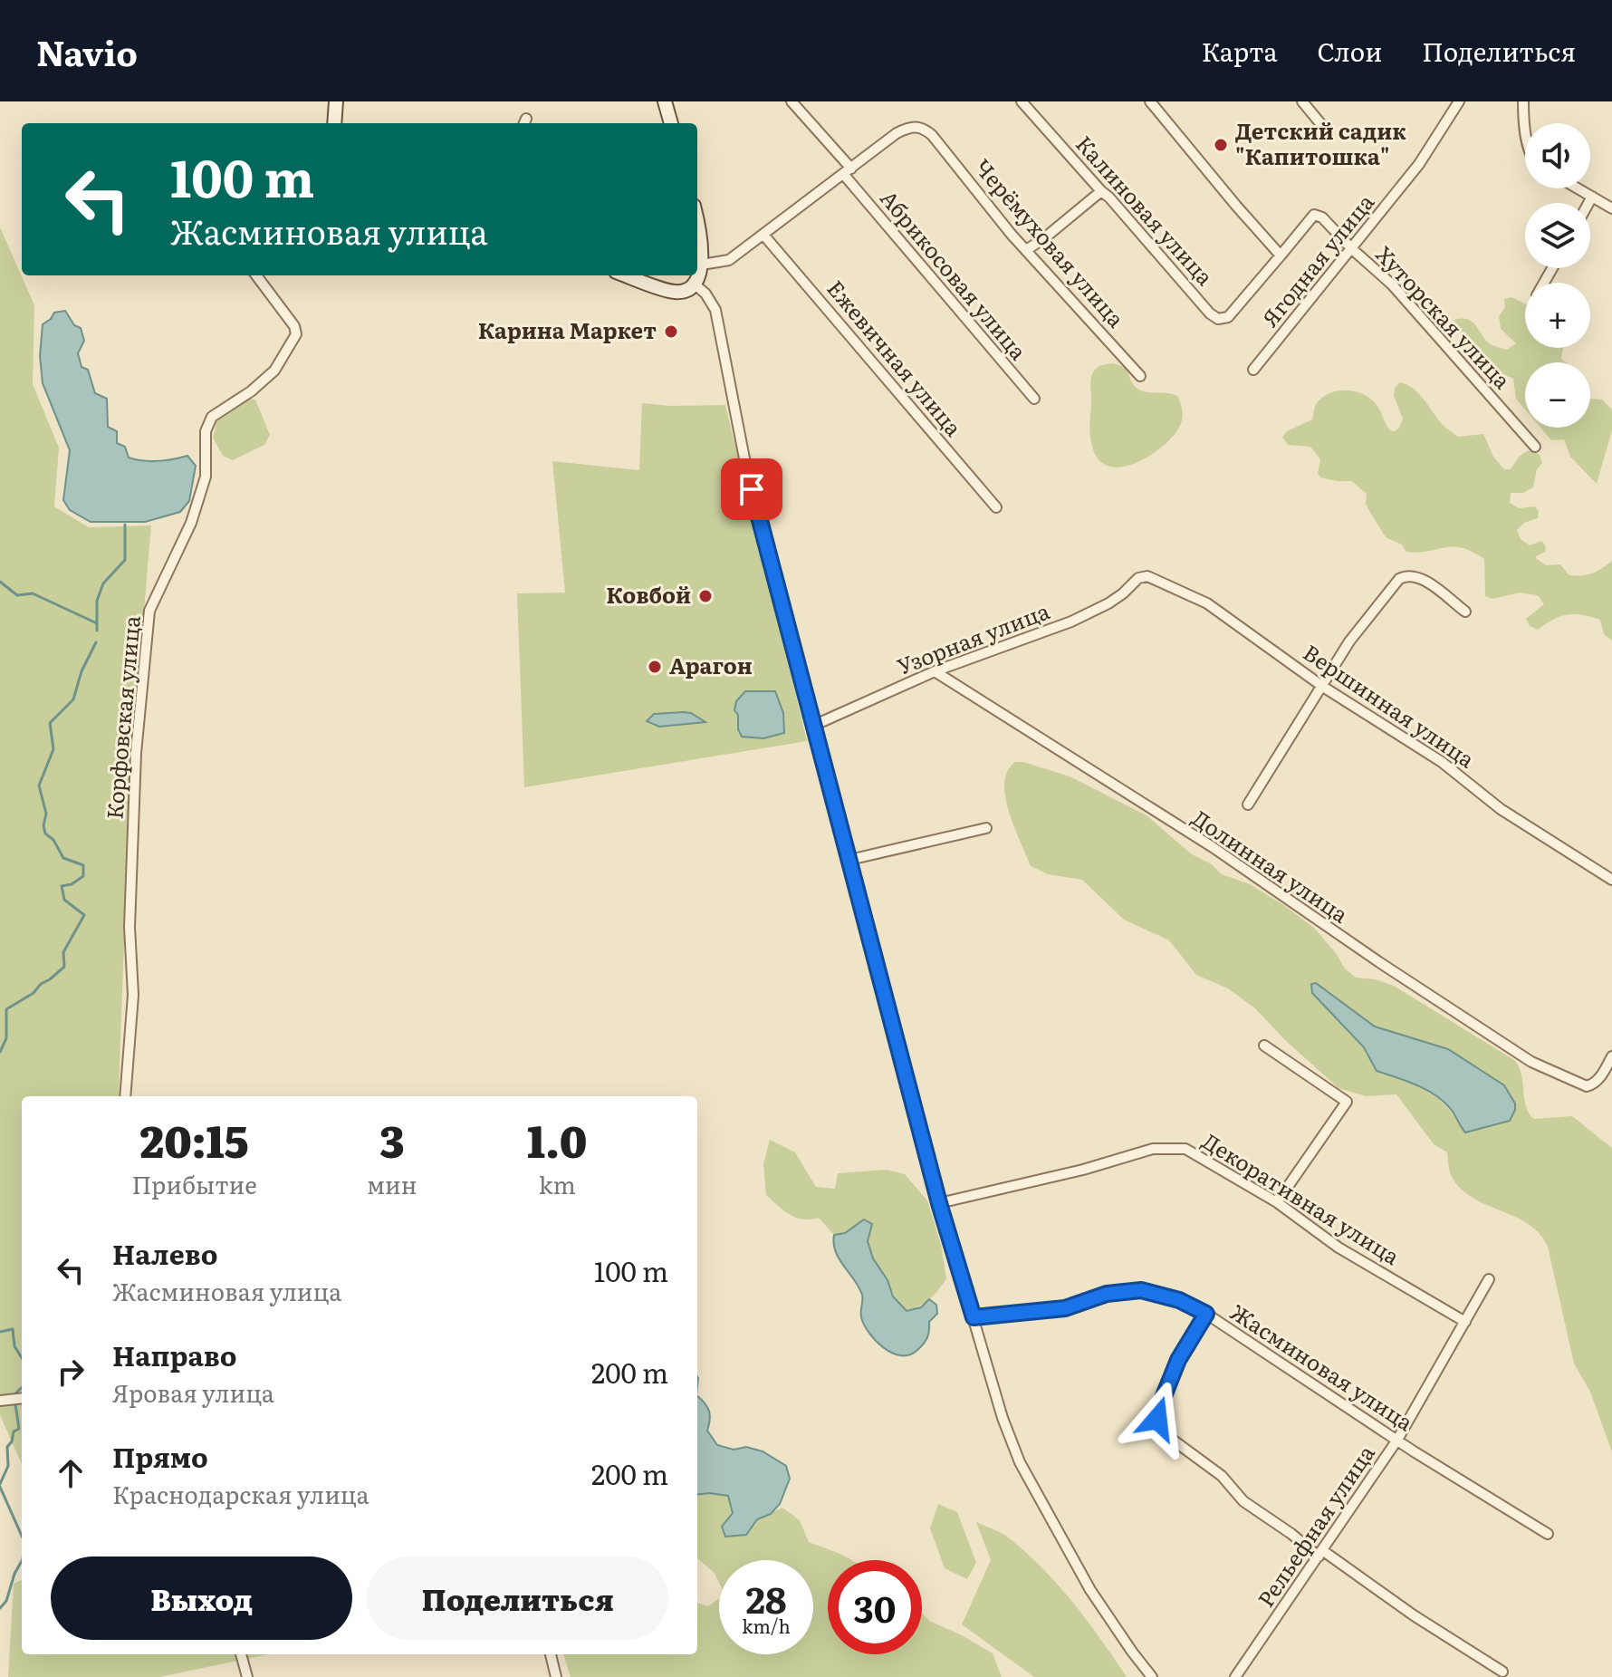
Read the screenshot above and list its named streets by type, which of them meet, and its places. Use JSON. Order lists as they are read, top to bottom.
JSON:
{
  "streets": {
    "street": [
      "Калиновая улица",
      "Черёмуховая улица",
      "Ягодная улица",
      "Абрикосовая улица",
      "Хуторская улица",
      "Ежевичная улица",
      "Узорная улица",
      "Вершинная улица",
      "Корфовская улица",
      "Долинная улица",
      "Декоративная улица",
      "Жасминовая улица",
      "Рельефная улица"
    ]
  },
  "crossings": [
    ["Калиновая улица", "Хуторская улица"],
    ["Черёмуховая улица", "Абрикосовая улица"],
    ["Ягодная улица", "Хуторская улица"],
    ["Узорная улица", "Вершинная улица"],
    ["Узорная улица", "Долинная улица"],
    ["Декоративная улица", "Рельефная улица"],
    ["Жасминовая улица", "Рельефная улица"]
  ],
  "places": [
    "Детский садик \"Капитошка\"",
    "Карина Маркет",
    "Ковбой",
    "Арагон"
  ],
  "page": {
    "header": "Navio",
    "nav": ["Карта", "Слои", "Поделиться"],
    "map_buttons": ["+", "−"],
    "turn": ["100 m", "Жасминовая улица"],
    "eta": [
      "20:15",
      "Прибытие",
      "3",
      "мин",
      "1.0",
      "km"
    ],
    "list": [
      {
        "name": "Налево",
        "note": "Жасминовая улица",
        "value": "100 m"
      },
      {
        "name": "Направо",
        "note": "Яровая улица",
        "value": "200 m"
      },
      {
        "name": "Прямо",
        "note": "Краснодарская улица",
        "value": "200 m"
      }
    ],
    "buttons": ["Выход", "Поделиться"],
    "speed": "28 km/h",
    "limit": "30"
  }
}
